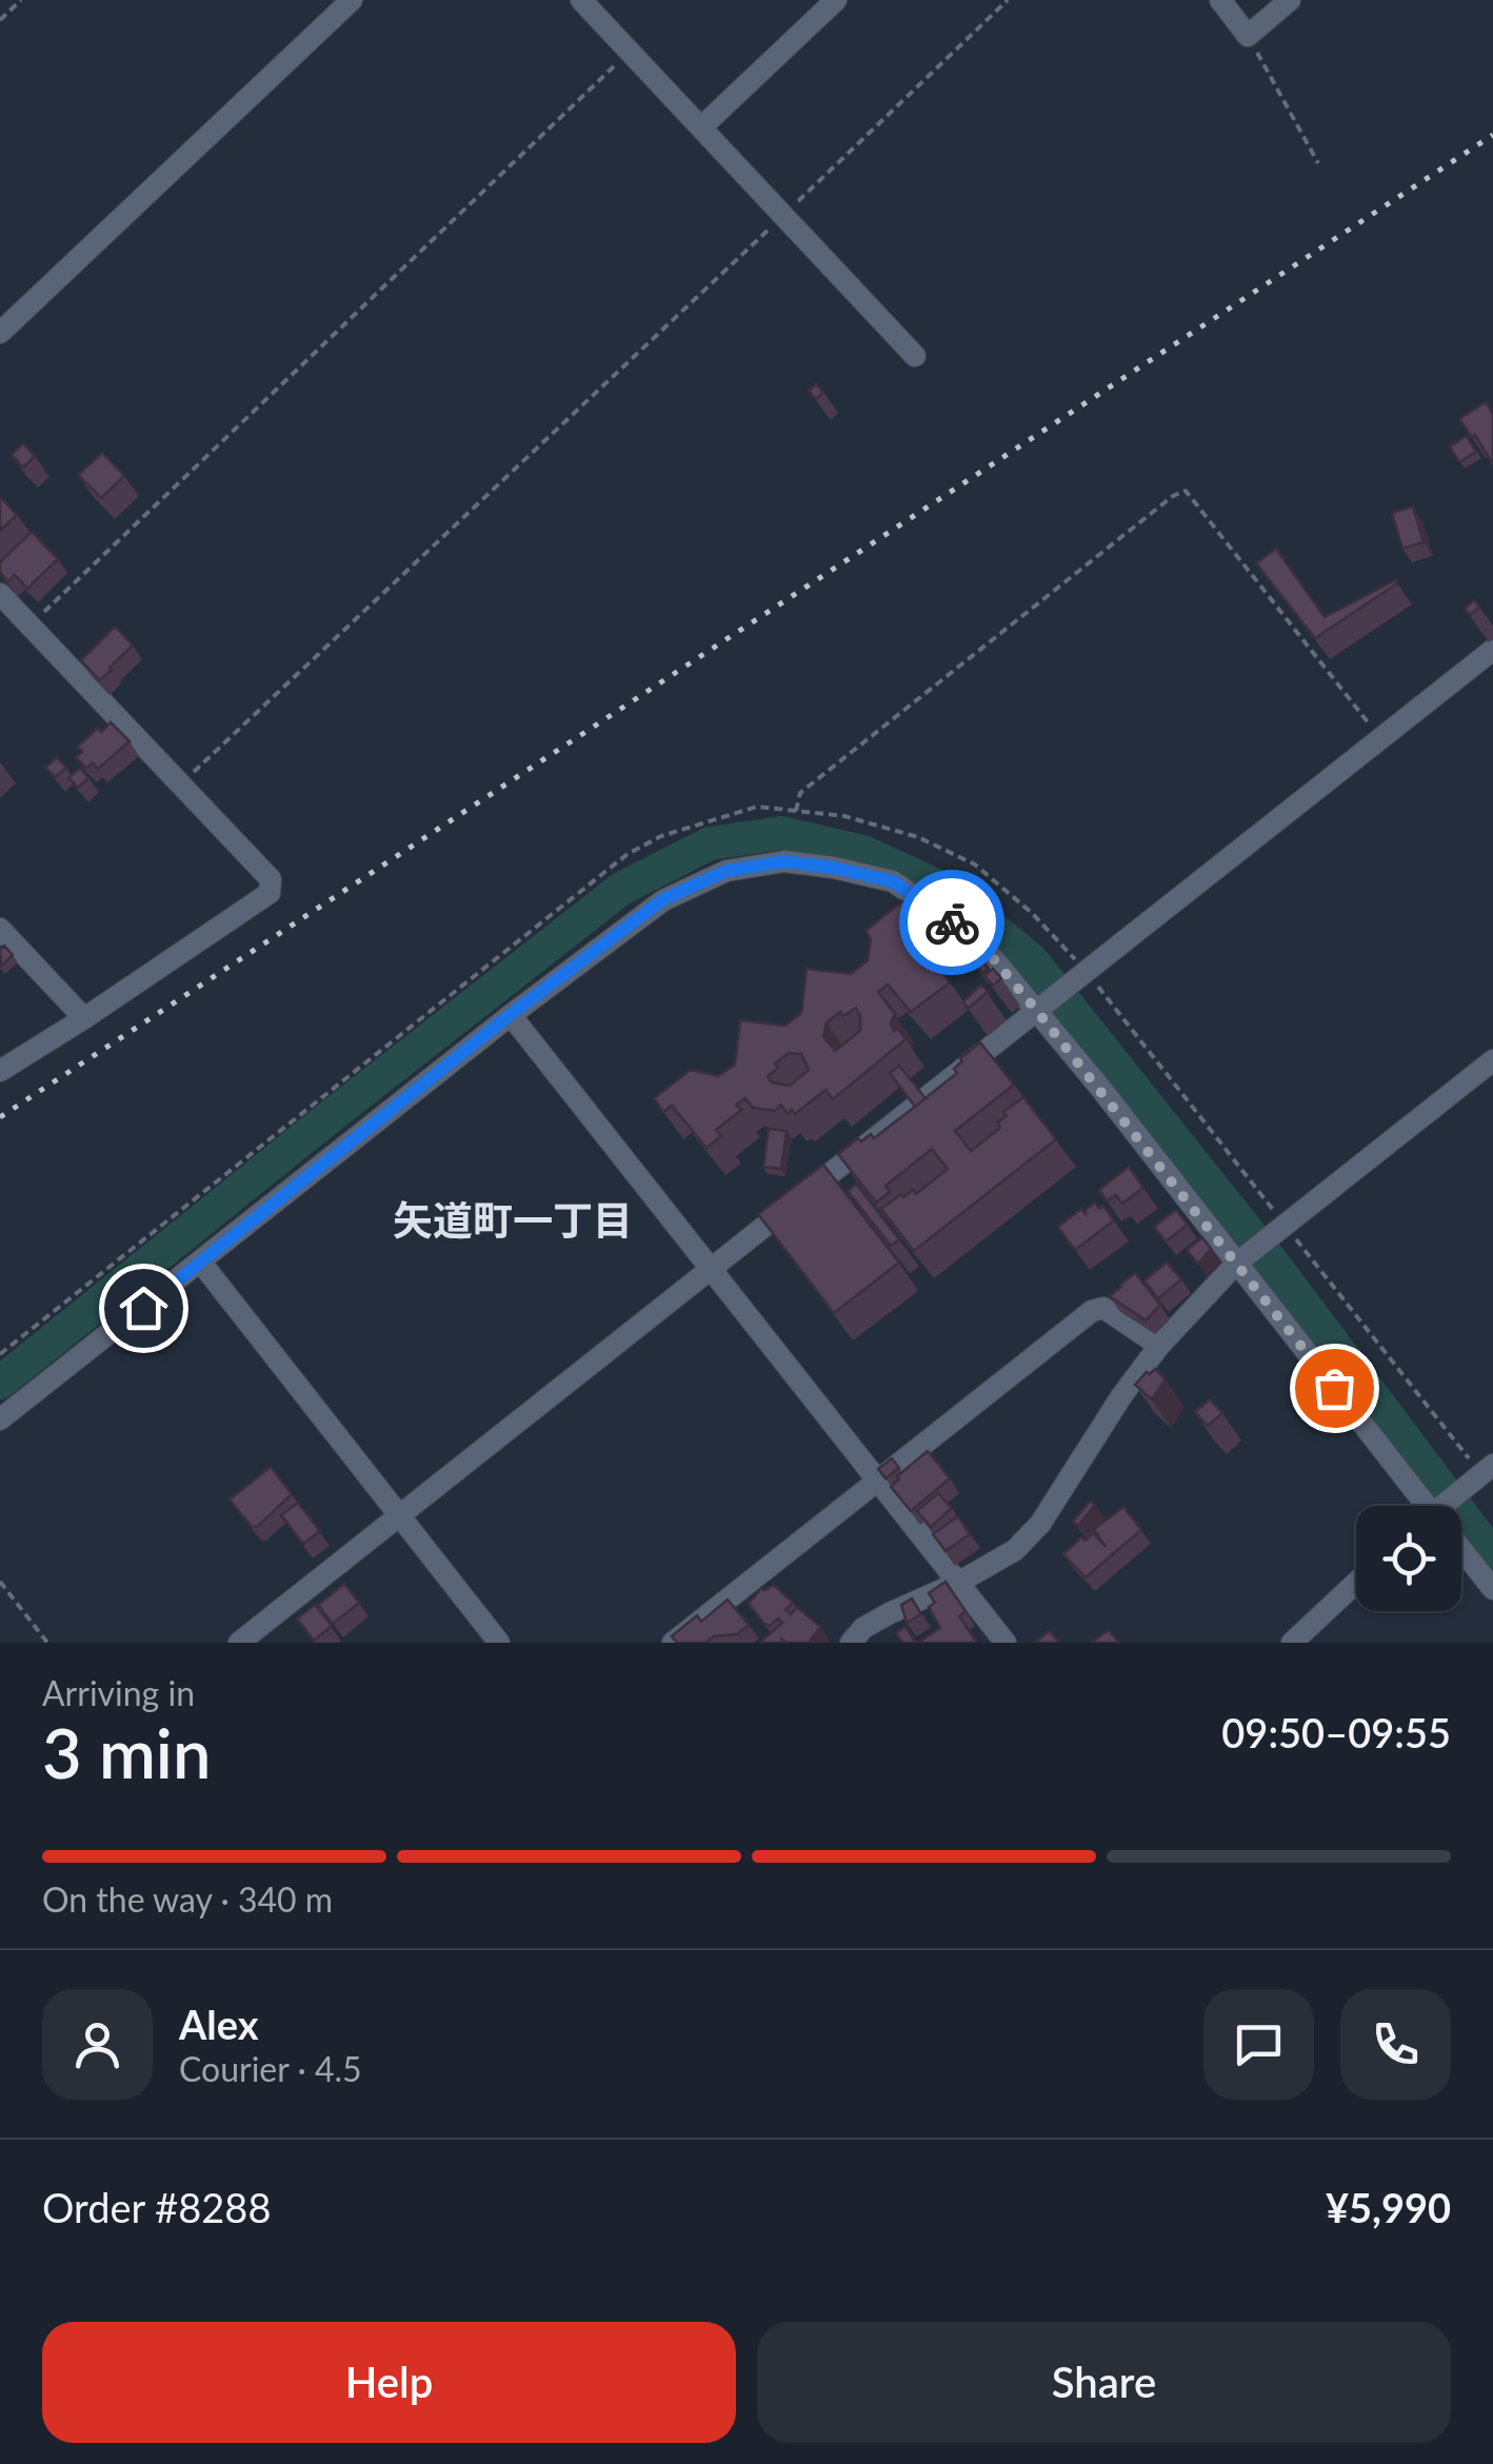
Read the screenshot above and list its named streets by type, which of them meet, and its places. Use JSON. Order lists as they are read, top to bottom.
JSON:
{
  "districts": ["矢道町一丁目"],
  "page": {
    "heading": ["3 min", "Arriving in", "09:50–09:55"],
    "panel": [
      "Alex",
      "Courier · 4.5",
      "Order #8288",
      "¥5,990"
    ],
    "bar": "On the way · 340 m",
    "buttons": ["Help", "Share"]
  }
}
